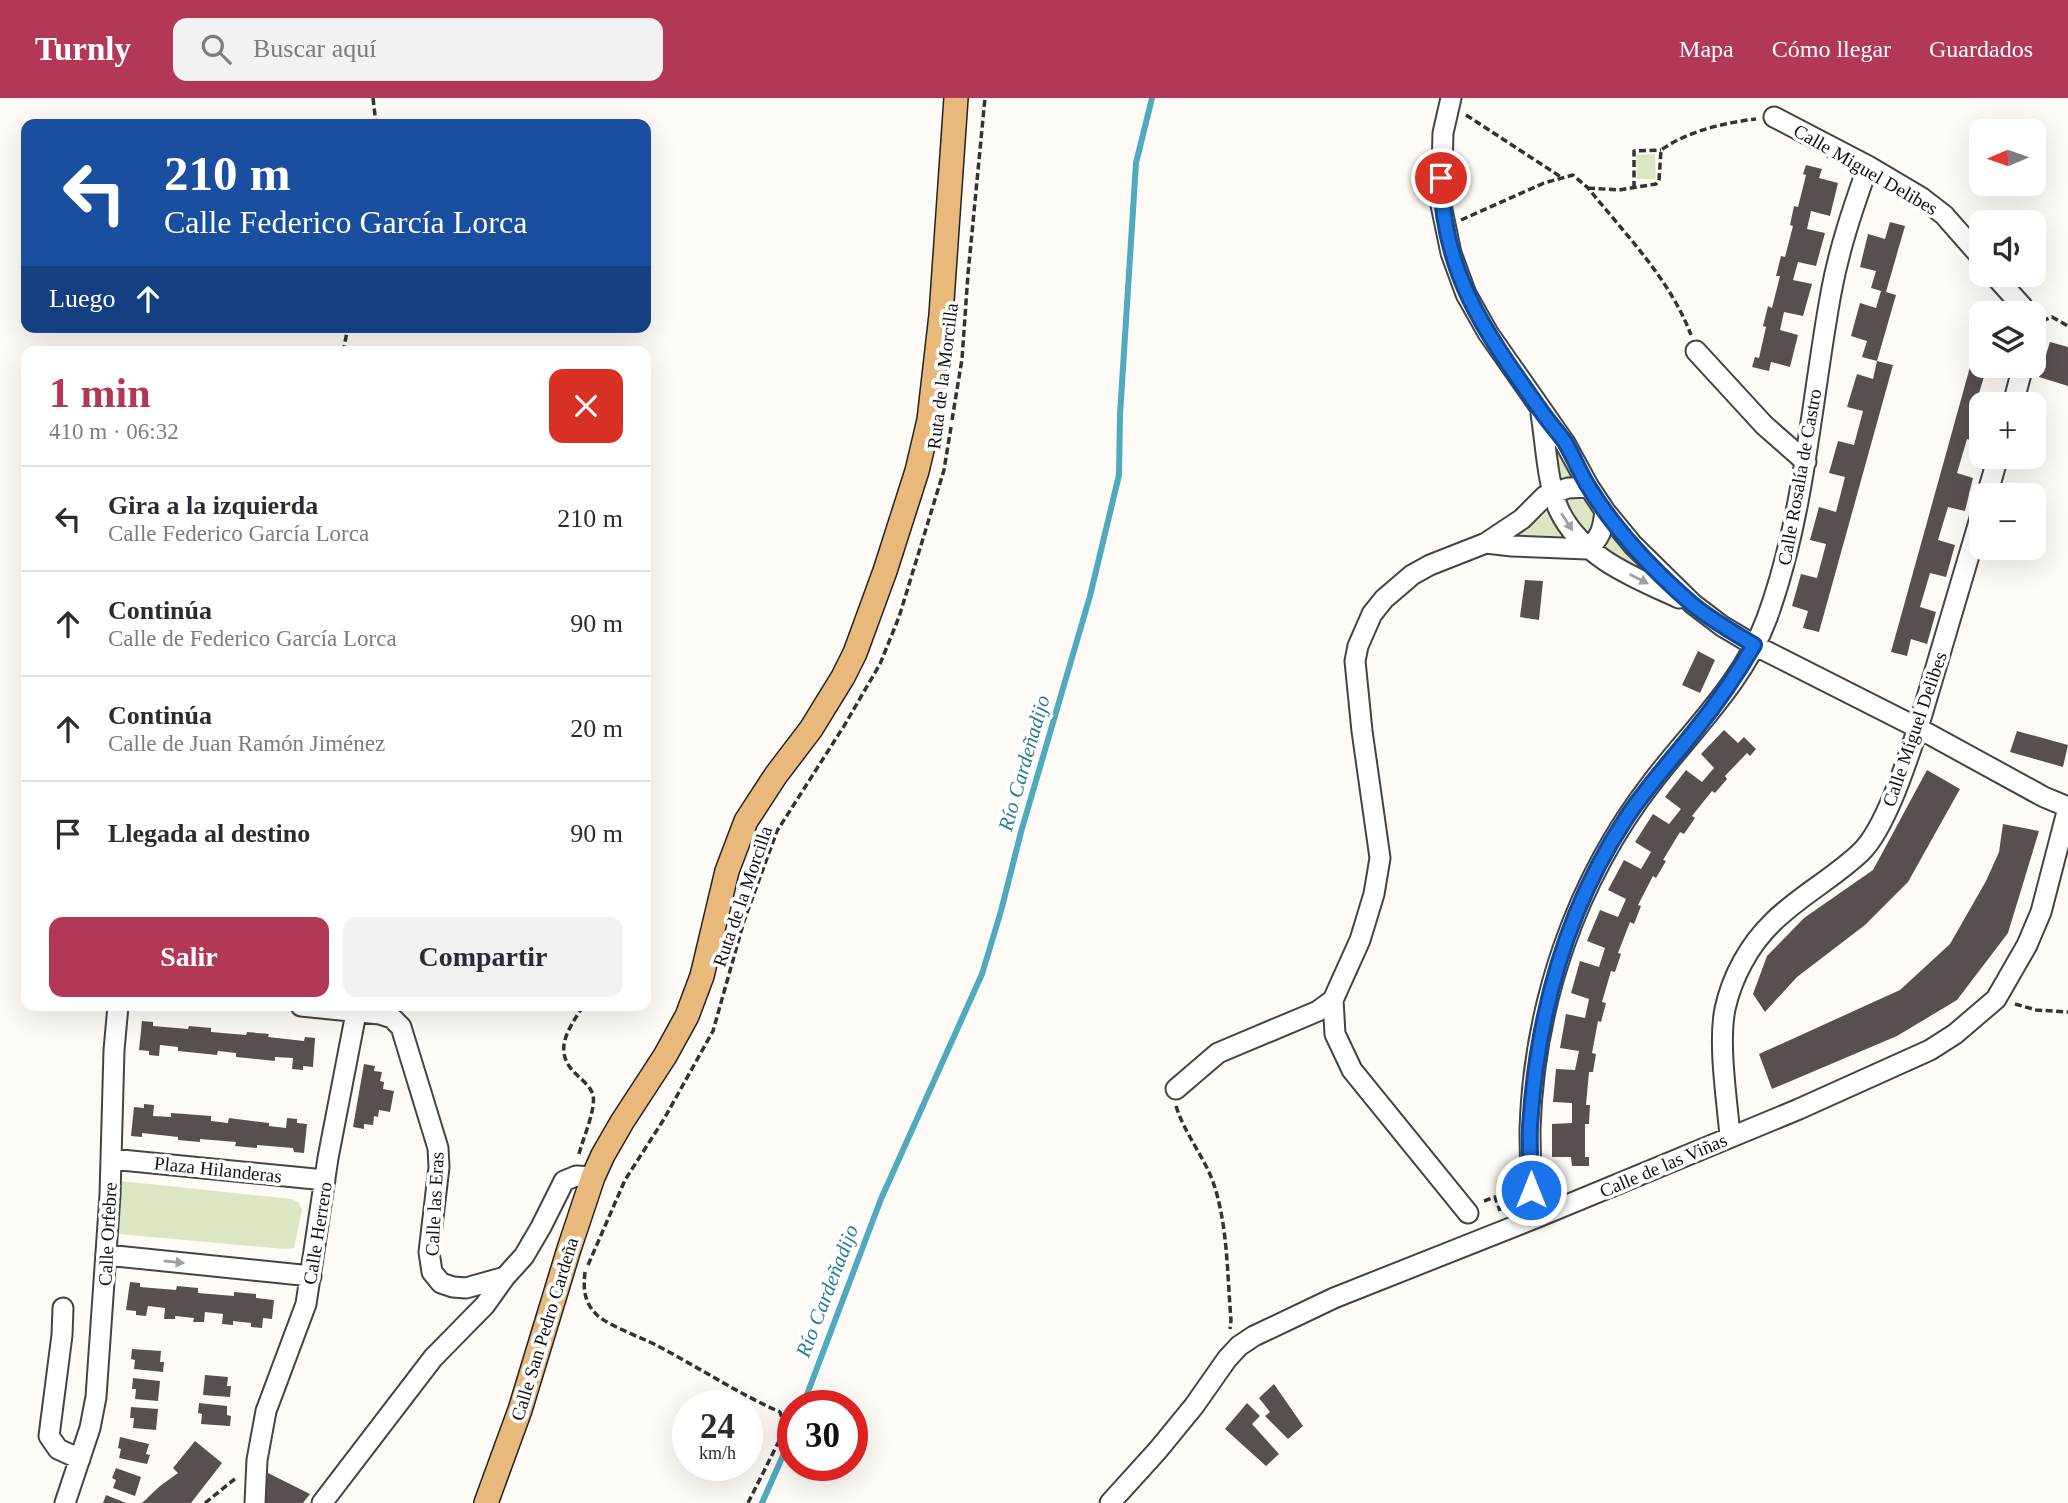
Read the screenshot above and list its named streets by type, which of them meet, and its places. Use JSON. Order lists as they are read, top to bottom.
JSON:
{
  "streets": {
    "main road": ["Calle San Pedro Cardeña"],
    "street": [
      "Calle Miguel Delibes",
      "Calle Rosalía de Castro",
      "Calle de las Viñas",
      "Plaza Hilanderas",
      "Calle las Eras",
      "Calle Herrero",
      "Calle Orfebre"
    ],
    "path": ["Ruta de la Morcilla"]
  },
  "crossings": [
    ["Calle Miguel Delibes", "Calle Rosalía de Castro"],
    ["Calle Miguel Delibes", "Calle de las Viñas"],
    ["Plaza Hilanderas", "Calle Herrero"],
    ["Plaza Hilanderas", "Calle Orfebre"],
    ["Calle las Eras", "Calle Herrero"]
  ],
  "water": ["Río Cardeñadijo"],
  "north": "left",
  "page": {
    "header": "Turnly",
    "search": "Buscar aquí",
    "nav": ["Mapa", "Cómo llegar", "Guardados"],
    "map_buttons": ["+", "−"],
    "turn": ["210 m", "Calle Federico García Lorca"],
    "then": "Luego",
    "heading": ["1 min", "410 m · 06:32"],
    "list": [
      {
        "name": "Gira a la izquierda",
        "note": "Calle Federico García Lorca",
        "value": "210 m"
      },
      {
        "name": "Continúa",
        "note": "Calle de Federico García Lorca",
        "value": "90 m"
      },
      {
        "name": "Continúa",
        "note": "Calle de Juan Ramón Jiménez",
        "value": "20 m"
      },
      {
        "name": "Llegada al destino",
        "value": "90 m"
      }
    ],
    "buttons": ["Salir", "Compartir"],
    "speed": "24 km/h",
    "limit": "30"
  }
}
